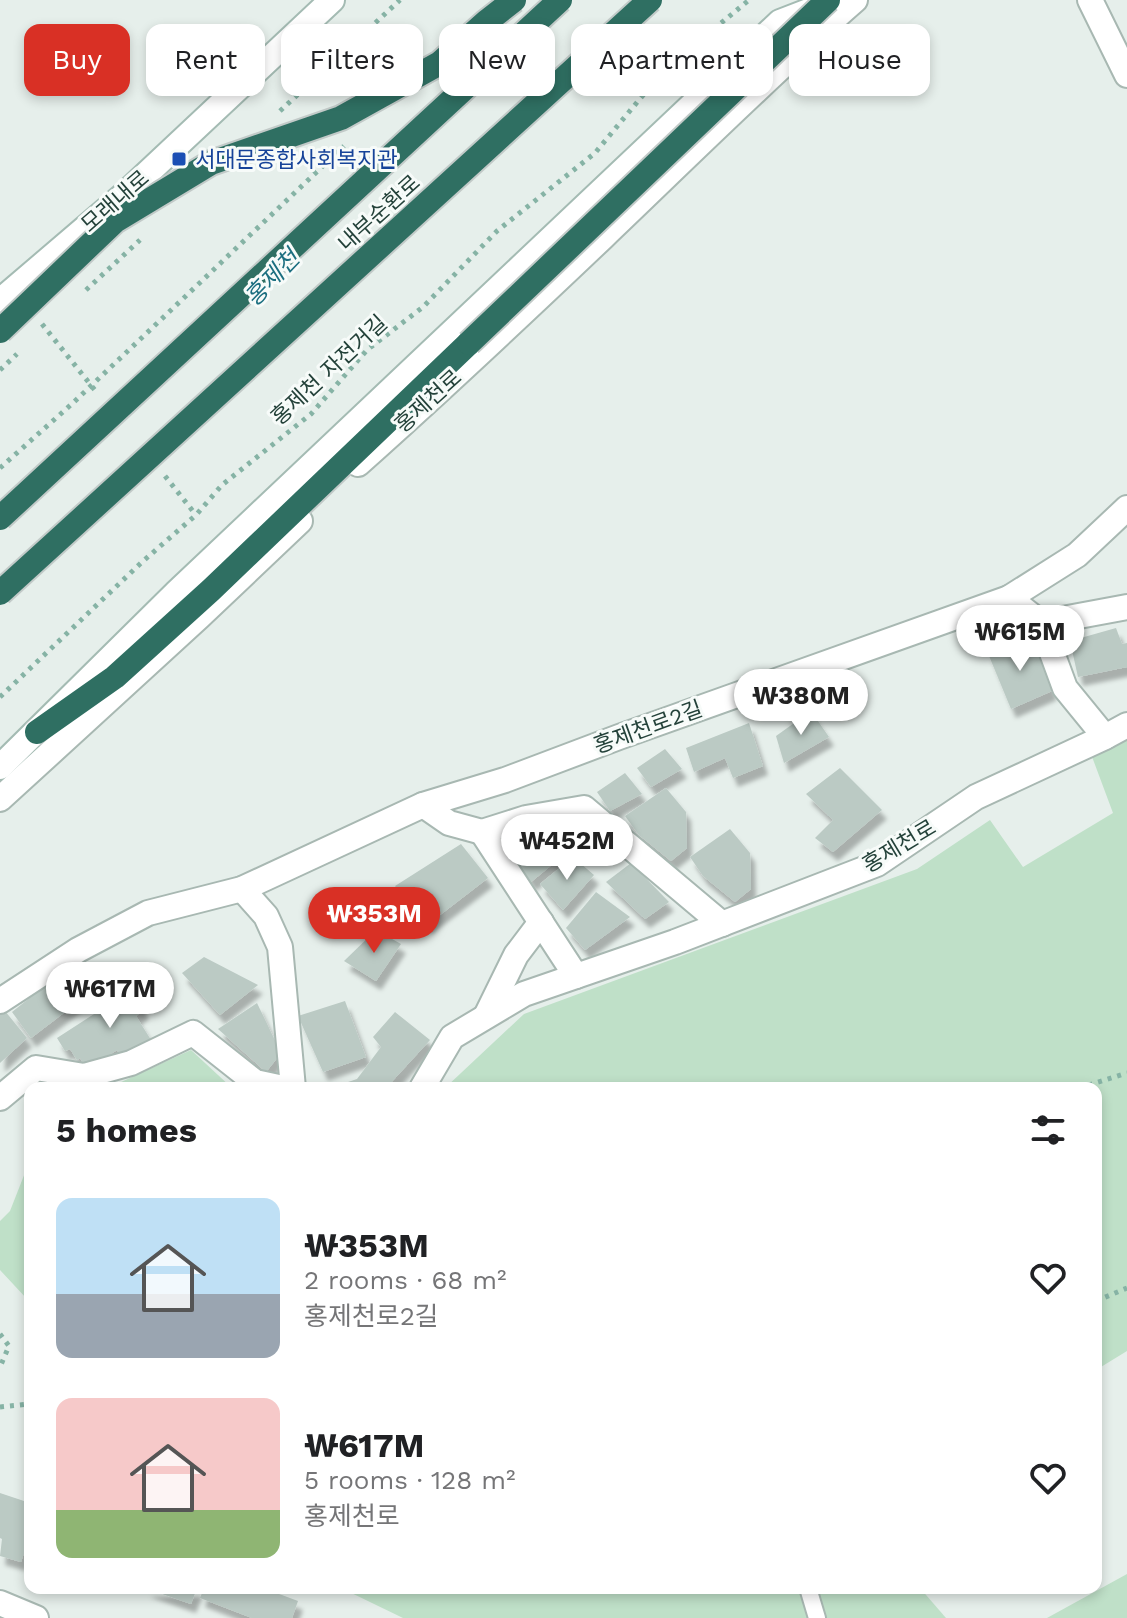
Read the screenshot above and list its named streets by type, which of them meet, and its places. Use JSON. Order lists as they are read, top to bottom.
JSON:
{
  "streets": {
    "highway": ["내부순환로"],
    "street": ["모래내로", "홍제천로", "홍제천로2길"],
    "path": ["홍제천 자전거길"]
  },
  "water": ["홍제천"],
  "places": {
    "transit": ["서대문종합사회복지관"]
  },
  "page": {
    "chip": [
      "Buy",
      "Rent",
      "Filters",
      "New",
      "Apartment",
      "House"
    ],
    "price": [
      "₩615M",
      "₩380M",
      "₩452M",
      "₩353M",
      "₩617M"
    ],
    "heading": "5 homes",
    "list": [
      {
        "name": "₩353M",
        "note": "2 rooms · 68 m² · 홍제천로2길"
      },
      {
        "name": "₩617M",
        "note": "5 rooms · 128 m² · 홍제천로"
      }
    ]
  }
}
